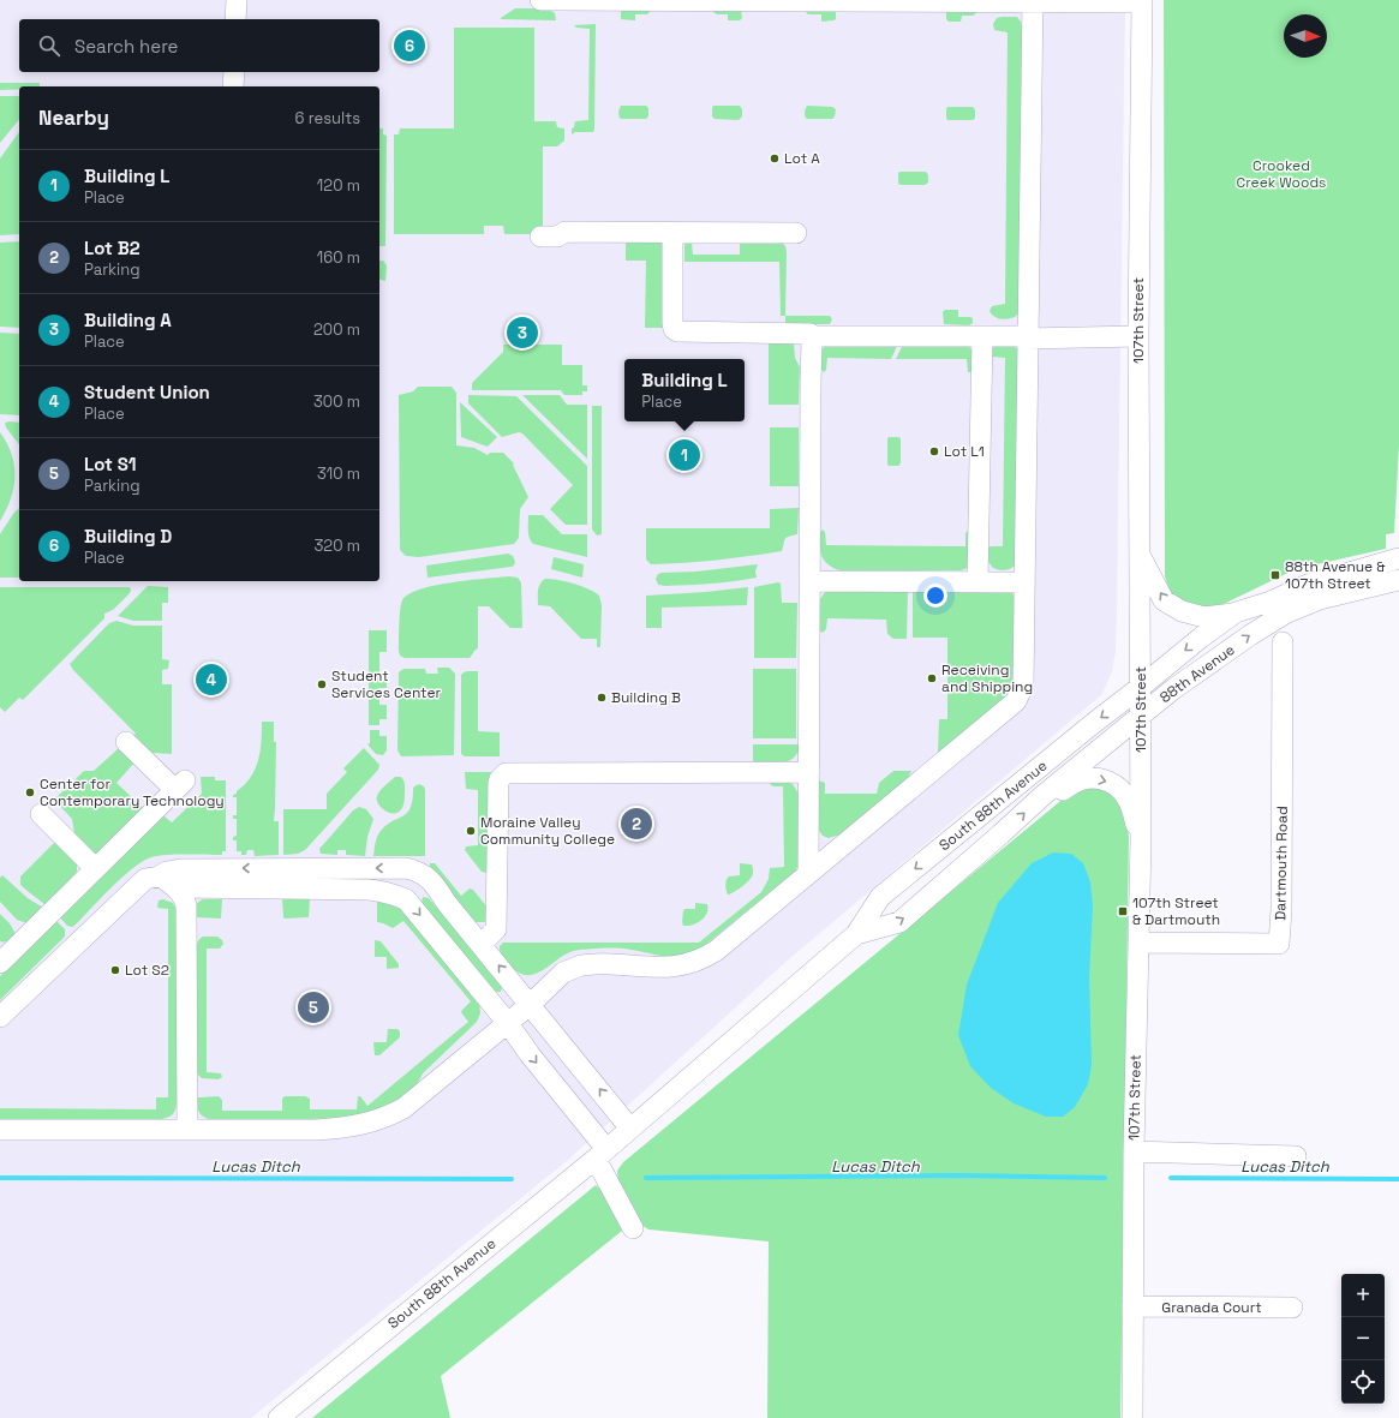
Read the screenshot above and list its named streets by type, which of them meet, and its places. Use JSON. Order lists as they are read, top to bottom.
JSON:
{
  "streets": {
    "street": [
      "107th Street",
      "88th Avenue",
      "South 88th Avenue",
      "Dartmouth Road",
      "Granada Court"
    ]
  },
  "crossings": [
    ["107th Street", "88th Avenue"],
    ["107th Street", "South 88th Avenue"],
    ["107th Street", "Dartmouth Road"],
    ["107th Street", "Granada Court"],
    ["88th Avenue", "South 88th Avenue"]
  ],
  "water": ["Lucas Ditch"],
  "parks": ["Crooked Creek Woods"],
  "places": {
    "other": [
      "Lot A",
      "Lot L1",
      "Receiving and Shipping",
      "Student Services Center",
      "Building B",
      "Center for Contemporary Technology",
      "Moraine Valley Community College",
      "Lot S2"
    ],
    "transit": ["88th Avenue & 107th Street", "107th Street & Dartmouth"]
  },
  "north": "right",
  "page": {
    "search": "Search here",
    "pins": [
      "6",
      "3",
      "1",
      "4",
      "2",
      "5"
    ],
    "heading": ["Nearby", "6 results"],
    "list": [
      {
        "mark": "1",
        "name": "Building L",
        "note": "Place",
        "value": "120 m"
      },
      {
        "mark": "2",
        "name": "Lot B2",
        "note": "Parking",
        "value": "160 m"
      },
      {
        "mark": "3",
        "name": "Building A",
        "note": "Place",
        "value": "200 m"
      },
      {
        "mark": "4",
        "name": "Student Union",
        "note": "Place",
        "value": "300 m"
      },
      {
        "mark": "5",
        "name": "Lot S1",
        "note": "Parking",
        "value": "310 m"
      },
      {
        "mark": "6",
        "name": "Building D",
        "note": "Place",
        "value": "320 m"
      }
    ],
    "popup": ["Building L", "Place"],
    "map_buttons": ["+", "−"]
  }
}
